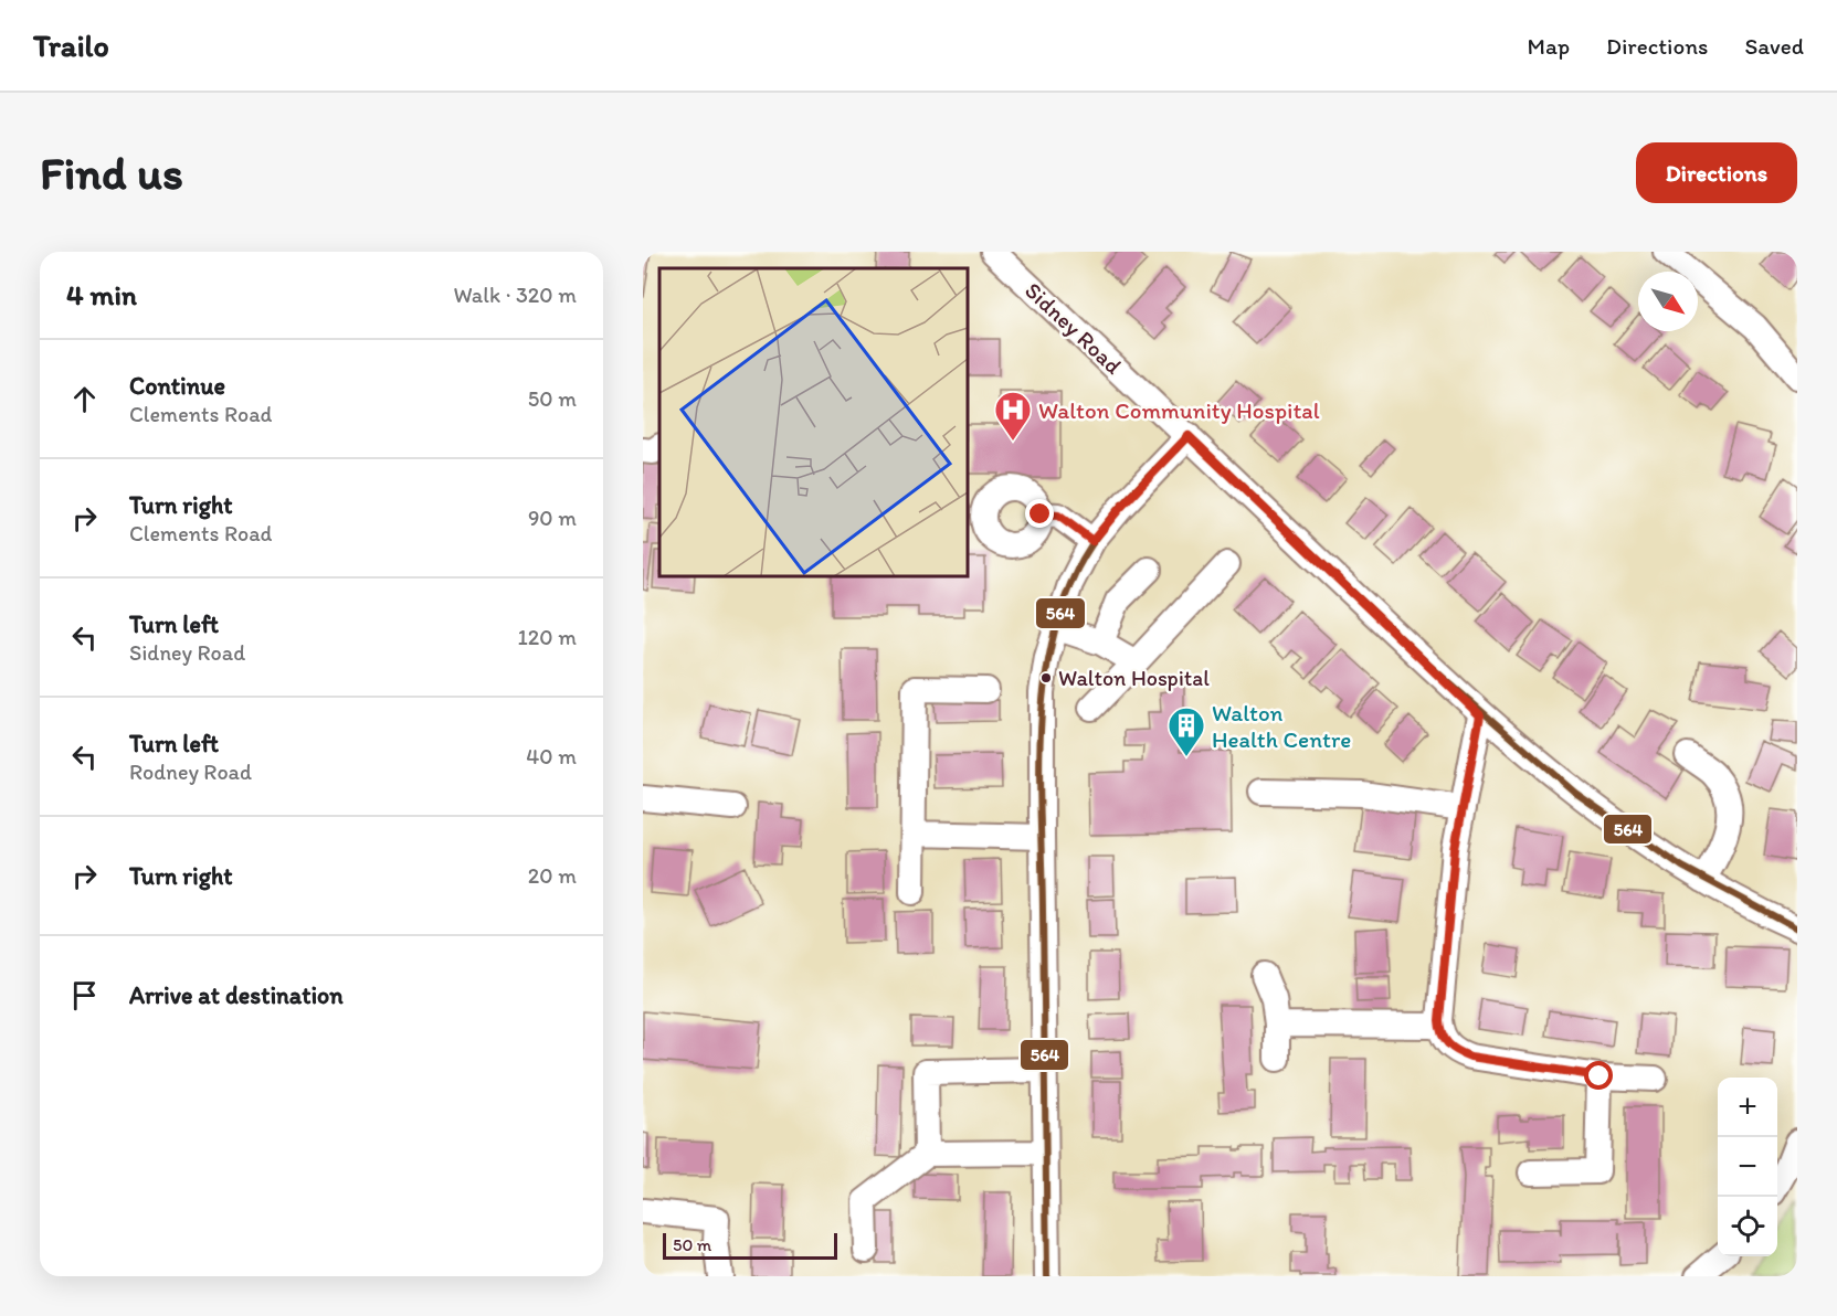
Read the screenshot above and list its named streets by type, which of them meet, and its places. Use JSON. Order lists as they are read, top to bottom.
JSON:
{
  "streets": {
    "street": ["Sidney Road"]
  },
  "places": {
    "hospital": ["Walton Community Hospital"],
    "other": ["Walton Hospital"],
    "building": ["Walton Health Centre"]
  },
  "lines": ["transit line 564"],
  "scale_bar": "50 m",
  "north": "bottom right",
  "page": {
    "header": "Trailo",
    "nav": ["Map", "Directions", "Saved"],
    "buttons": "Directions",
    "title": "Find us",
    "heading": ["4 min", "Walk · 320 m"],
    "list": [
      ["Continue", "Clements Road", "50 m"],
      ["Turn right", "Clements Road", "90 m"],
      ["Turn left", "Sidney Road", "120 m"],
      ["Turn left", "Rodney Road", "40 m"],
      ["Turn right", "20 m"],
      "Arrive at destination"
    ],
    "map_buttons": ["+", "−"],
    "scale": "50 m"
  }
}
